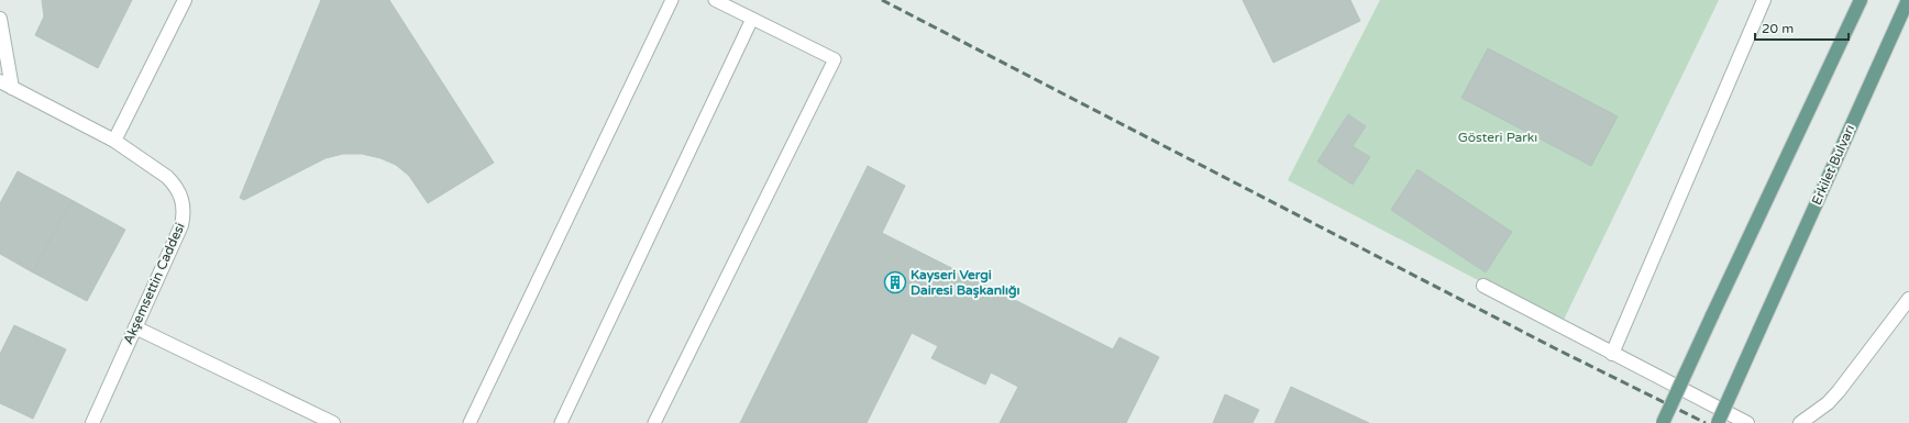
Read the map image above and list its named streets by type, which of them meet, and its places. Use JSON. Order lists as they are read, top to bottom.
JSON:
{
  "streets": {
    "main road": ["Erkilet Bulvarı"],
    "street": ["Akşemsettin Caddesi"]
  },
  "parks": ["Gösteri Parkı"],
  "places": {
    "building": ["Kayseri Vergi Dairesi Başkanlığı"]
  },
  "scale_bar": "20 m"
}
